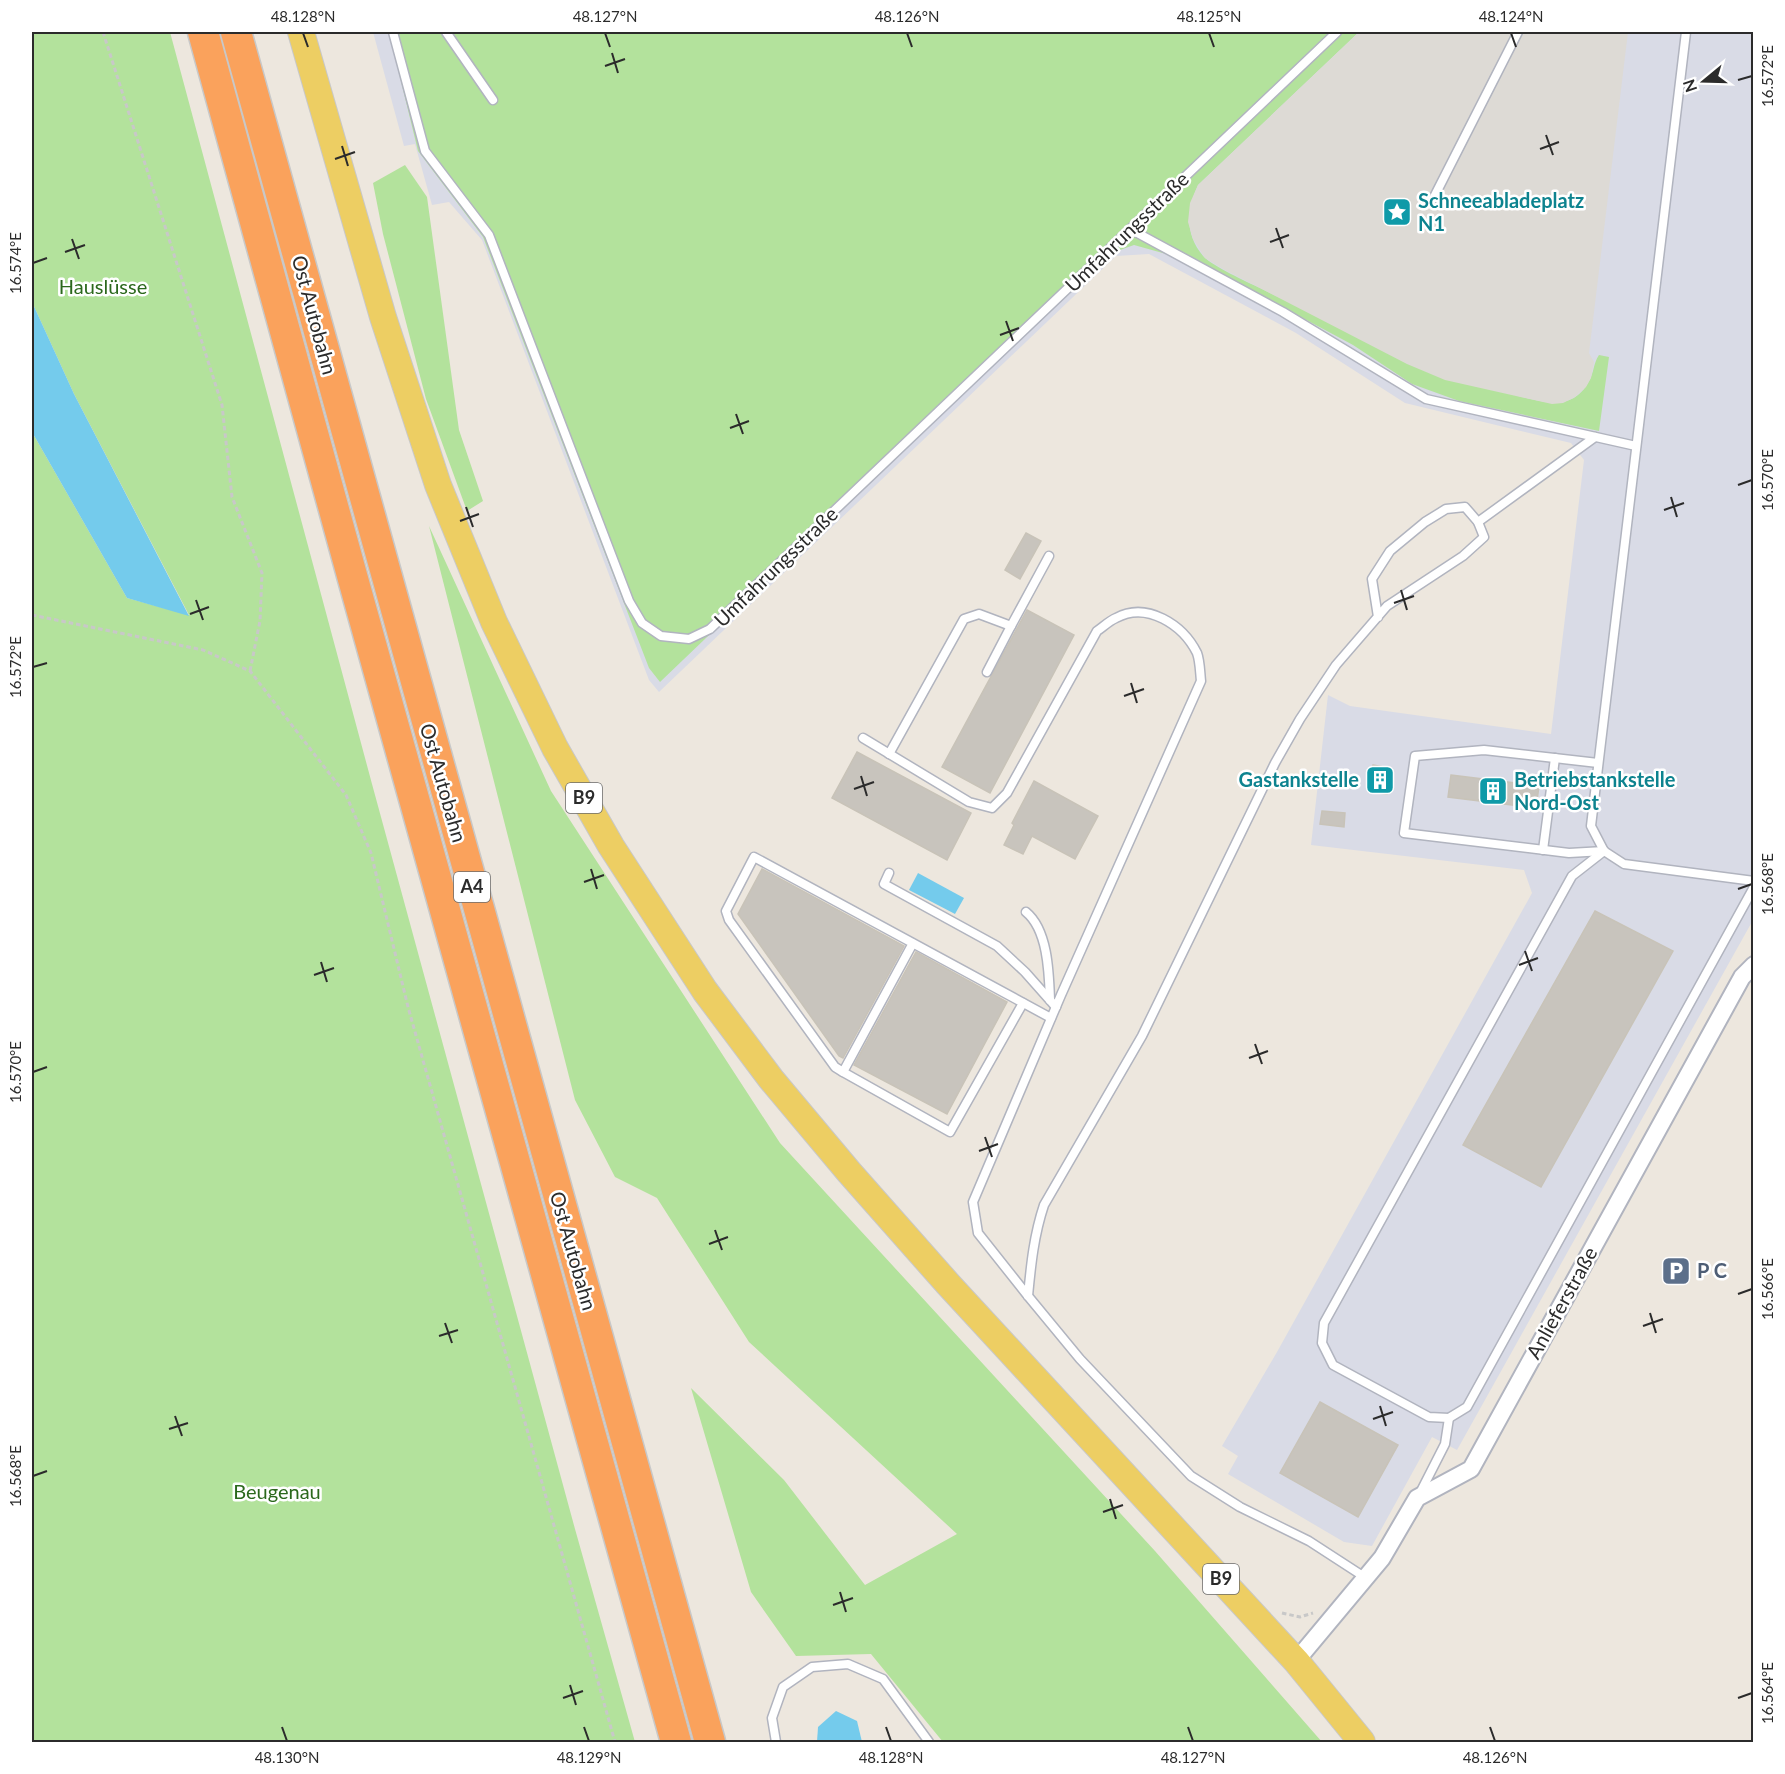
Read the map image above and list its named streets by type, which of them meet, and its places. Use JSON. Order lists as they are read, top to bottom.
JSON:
{
  "streets": {
    "highway": ["Ost Autobahn", "A4"],
    "main road": ["B9"],
    "street": ["Anlieferstraße"],
    "lane": ["Umfahrungsstraße"]
  },
  "parks": ["Hauslüsse", "Beugenau"],
  "places": {
    "place": ["Schneeabladeplatz N1"],
    "building": ["Gastankstelle", "Betriebstankstelle Nord-Ost"],
    "parking": ["P C"]
  },
  "north": "left",
  "coordinates": [
    "48.128°N",
    "48.127°N",
    "48.126°N",
    "48.125°N",
    "48.124°N",
    "16.572°E",
    "16.574°E",
    "16.570°E",
    "16.568°E",
    "16.566°E",
    "16.564°E",
    "48.130°N",
    "48.129°N"
  ]
}
